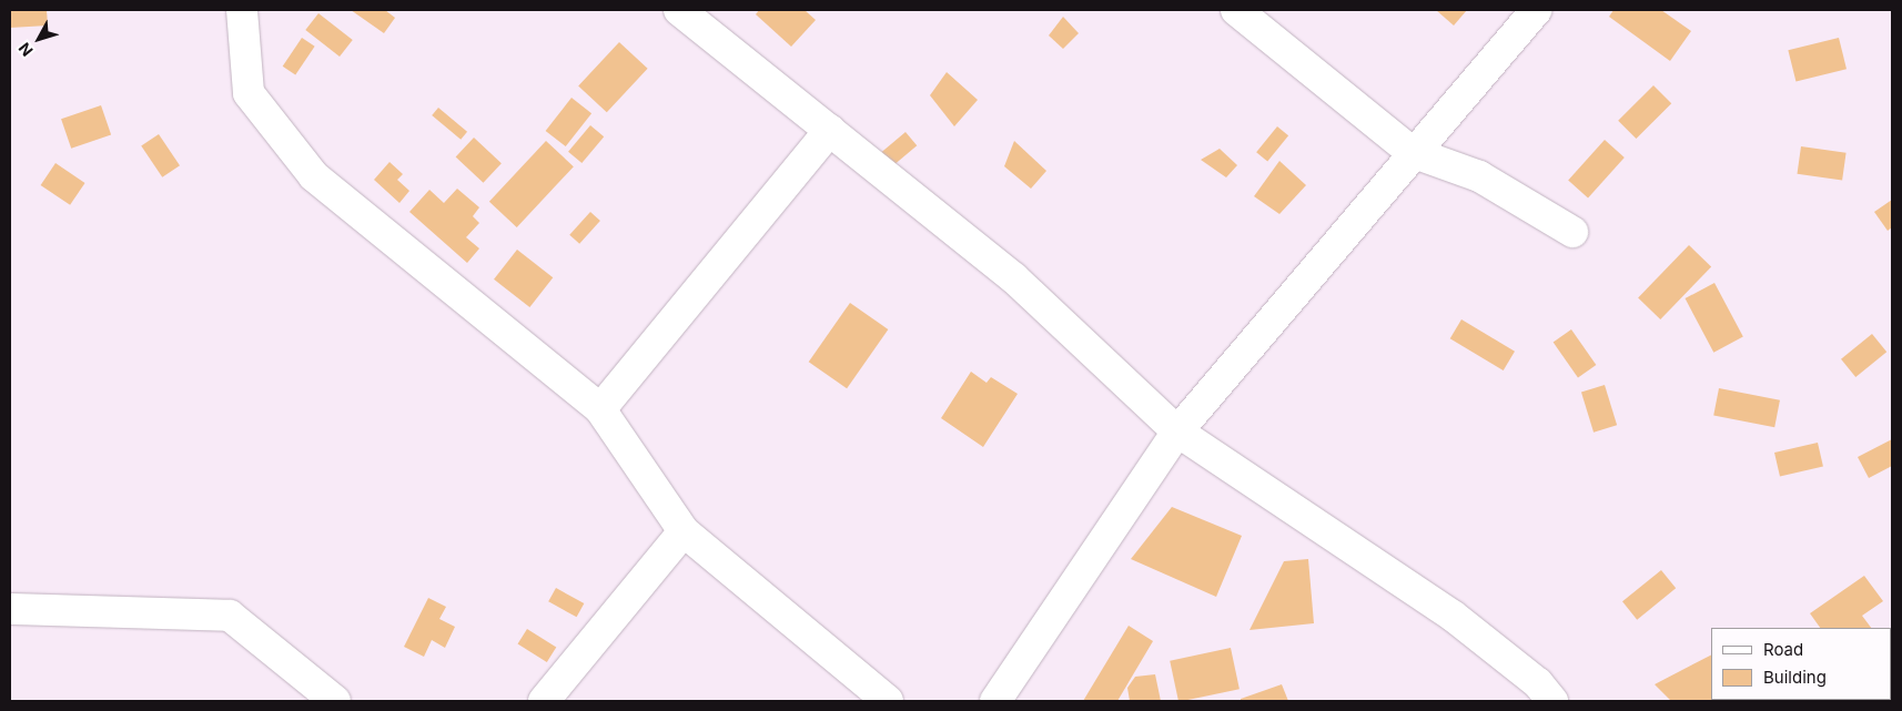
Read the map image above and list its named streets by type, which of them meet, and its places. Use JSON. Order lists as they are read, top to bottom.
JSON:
{
  "legend": ["Road", "Building"],
  "north": "bottom left"
}
